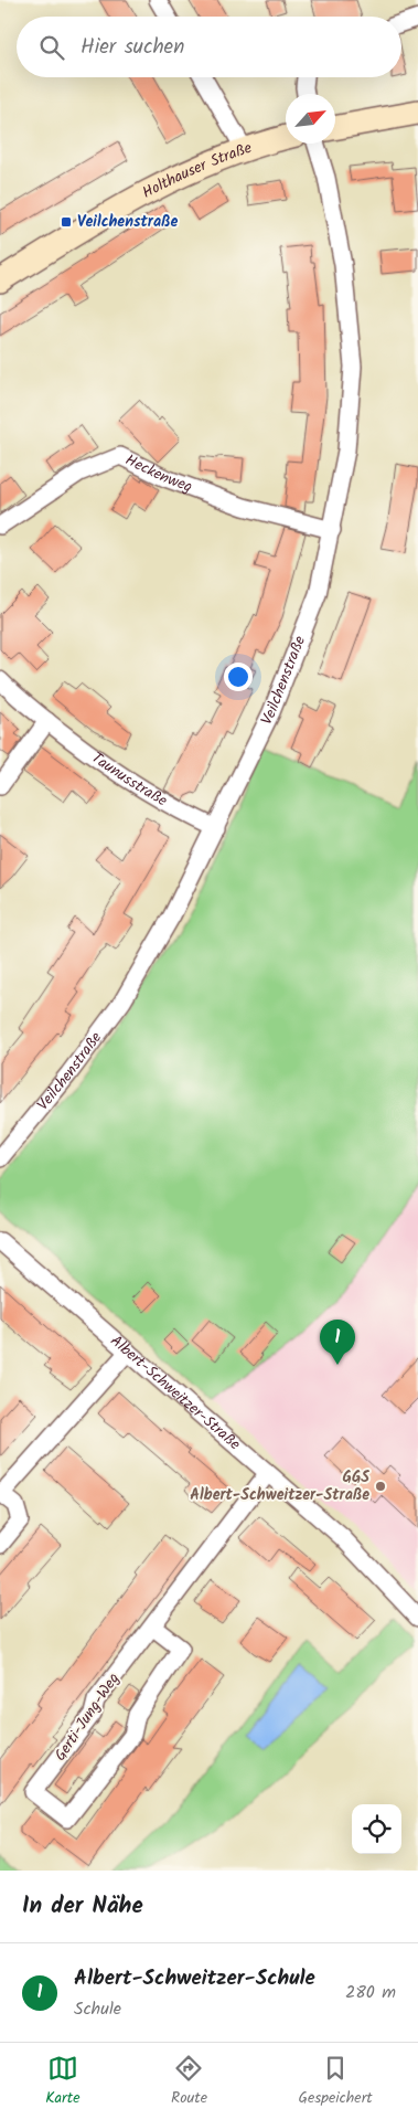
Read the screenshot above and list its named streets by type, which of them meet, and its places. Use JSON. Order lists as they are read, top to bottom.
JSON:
{
  "streets": {
    "street": [
      "Holthauser Straße",
      "Heckenweg",
      "Veilchenstraße",
      "Taunusstraße",
      "Albert-Schweitzer-Straße",
      "Gerti-Jung-Weg"
    ]
  },
  "crossings": [
    ["Heckenweg", "Veilchenstraße"],
    ["Veilchenstraße", "Taunusstraße"],
    ["Albert-Schweitzer-Straße", "Gerti-Jung-Weg"]
  ],
  "places": {
    "transit": ["Veilchenstraße"],
    "other": ["GGS Albert-Schweitzer-Straße"]
  },
  "north": "top right",
  "page": {
    "search": "Hier suchen",
    "pins": "1",
    "heading": "In der Nähe",
    "list": [
      {
        "mark": "1",
        "name": "Albert-Schweitzer-Schule",
        "note": "Schule",
        "value": "280 m"
      }
    ],
    "nav": ["Karte", "Route", "Gespeichert"]
  }
}
